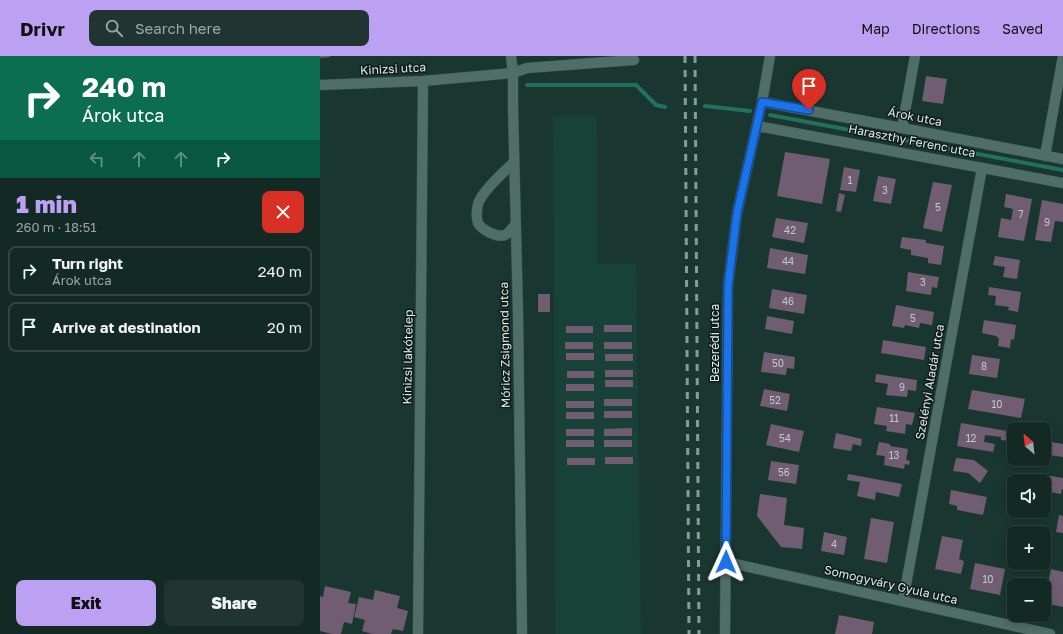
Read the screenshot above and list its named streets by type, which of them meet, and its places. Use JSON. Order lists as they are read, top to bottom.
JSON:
{
  "streets": {
    "street": [
      "Kinizsi utca",
      "Árok utca",
      "Haraszthy Ferenc utca",
      "Bezerédi utca",
      "Móricz Zsigmond utca",
      "Kinizsi lakótelep",
      "Szelényi Aladár utca",
      "Somogyváry Gyula utca"
    ]
  },
  "crossings": [
    ["Kinizsi utca", "Móricz Zsigmond utca"],
    ["Kinizsi utca", "Kinizsi lakótelep"],
    ["Árok utca", "Bezerédi utca"],
    ["Haraszthy Ferenc utca", "Bezerédi utca"],
    ["Haraszthy Ferenc utca", "Szelényi Aladár utca"],
    ["Bezerédi utca", "Somogyváry Gyula utca"],
    ["Szelényi Aladár utca", "Somogyváry Gyula utca"]
  ],
  "house_numbers": [
    "1",
    "3",
    "5",
    "7",
    "9",
    "42",
    "44",
    "3",
    "46",
    "5",
    "50",
    "8",
    "9",
    "52",
    "10",
    "11",
    "54",
    "12",
    "13",
    "56",
    "4",
    "10"
  ],
  "north": "top left",
  "page": {
    "header": "Drivr",
    "search": "Search here",
    "nav": ["Map", "Directions", "Saved"],
    "turn": ["240 m", "Árok utca"],
    "heading": ["1 min", "260 m · 18:51"],
    "list": [
      {
        "name": "Turn right",
        "note": "Árok utca",
        "value": "240 m"
      },
      {
        "name": "Arrive at destination",
        "value": "20 m"
      }
    ],
    "map_buttons": ["+", "−"],
    "buttons": ["Exit", "Share"]
  }
}
